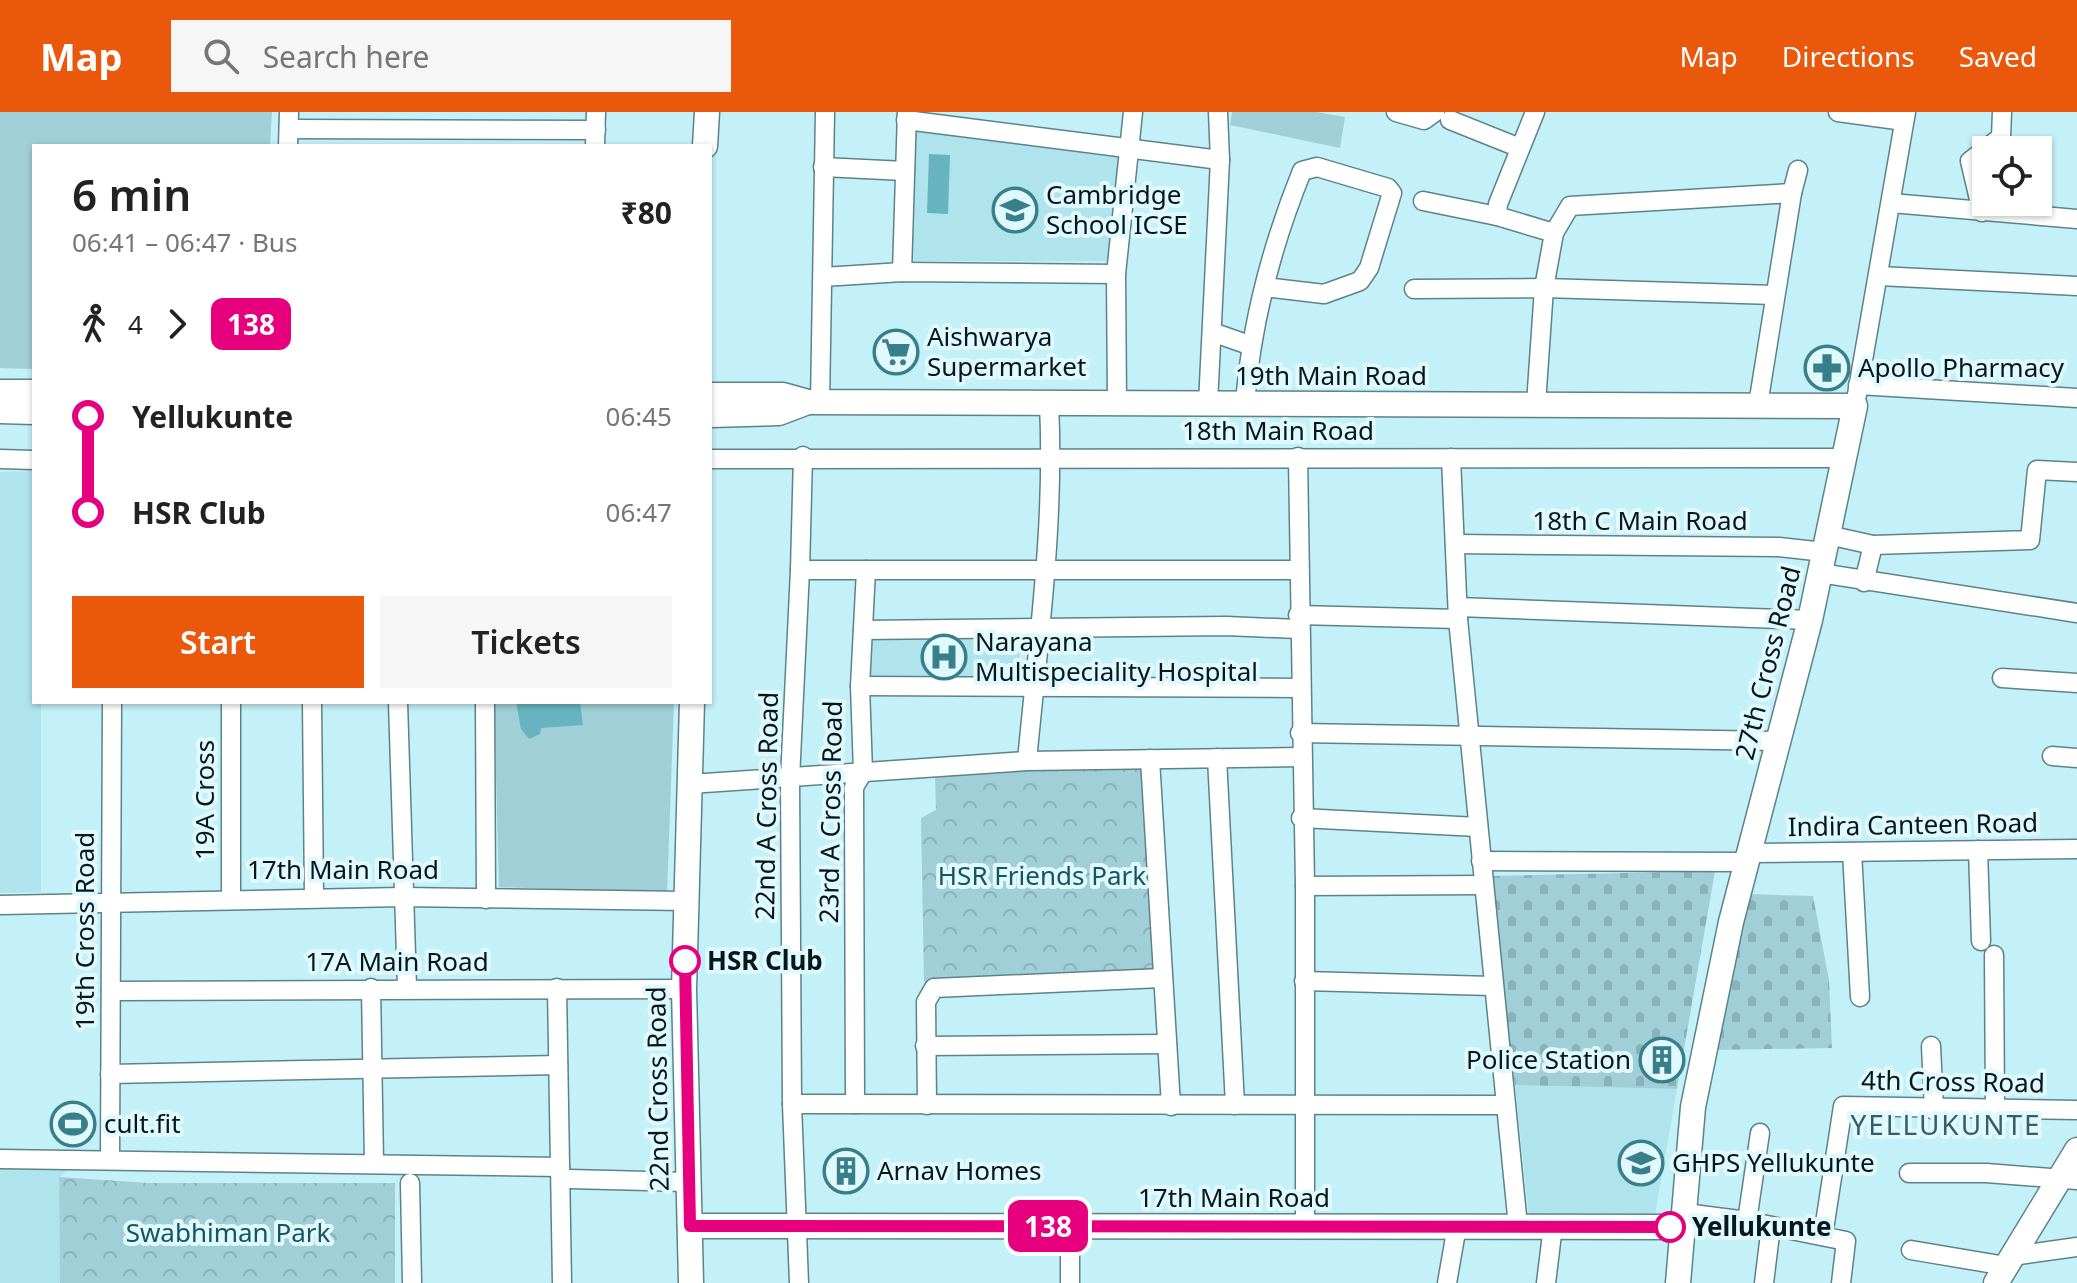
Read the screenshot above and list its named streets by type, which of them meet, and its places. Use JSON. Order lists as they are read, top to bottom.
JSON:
{
  "streets": {
    "main road": [
      "19th Main Road",
      "27th Cross Road",
      "17th Main Road",
      "22nd Cross Road"
    ],
    "street": [
      "18th Main Road",
      "18th C Main Road",
      "19A Cross",
      "22nd A Cross Road",
      "23rd A Cross Road",
      "Indira Canteen Road",
      "19th Cross Road",
      "17A Main Road",
      "4th Cross Road"
    ]
  },
  "crossings": [
    ["19th Main Road", "27th Cross Road"],
    ["18th Main Road", "27th Cross Road"],
    ["18th Main Road", "22nd A Cross Road"],
    ["18th C Main Road", "27th Cross Road"],
    ["27th Cross Road", "Indira Canteen Road"],
    ["27th Cross Road", "17th Main Road"],
    ["19A Cross", "17th Main Road"],
    ["22nd A Cross Road", "17th Main Road"],
    ["17th Main Road", "19th Cross Road"],
    ["17th Main Road", "22nd Cross Road"],
    ["19th Cross Road", "17A Main Road"],
    ["17A Main Road", "22nd Cross Road"]
  ],
  "districts": ["YELLUKUNTE"],
  "parks": ["HSR Friends Park", "Swabhiman Park"],
  "places": {
    "school or university": ["Cambridge School ICSE", "GHPS Yellukunte"],
    "supermarket": ["Aishwarya Supermarket"],
    "pharmacy": ["Apollo Pharmacy"],
    "hospital": ["Narayana Multispeciality Hospital"],
    "other": ["HSR Club", "Yellukunte"],
    "building": ["Police Station", "Arnav Homes"],
    "sports": ["cult.fit"]
  },
  "lines": ["bus line 138"],
  "page": {
    "header": "Map",
    "search": "Search here",
    "nav": ["Map", "Directions", "Saved"],
    "on_map": "138",
    "heading": ["6 min", "06:41 – 06:47 · Bus", "₹80"],
    "legs": ["4", "138"],
    "list": [
      {
        "name": "Yellukunte",
        "value": "06:45"
      },
      {
        "name": "HSR Club",
        "value": "06:47"
      }
    ],
    "buttons": ["Start", "Tickets"]
  }
}
